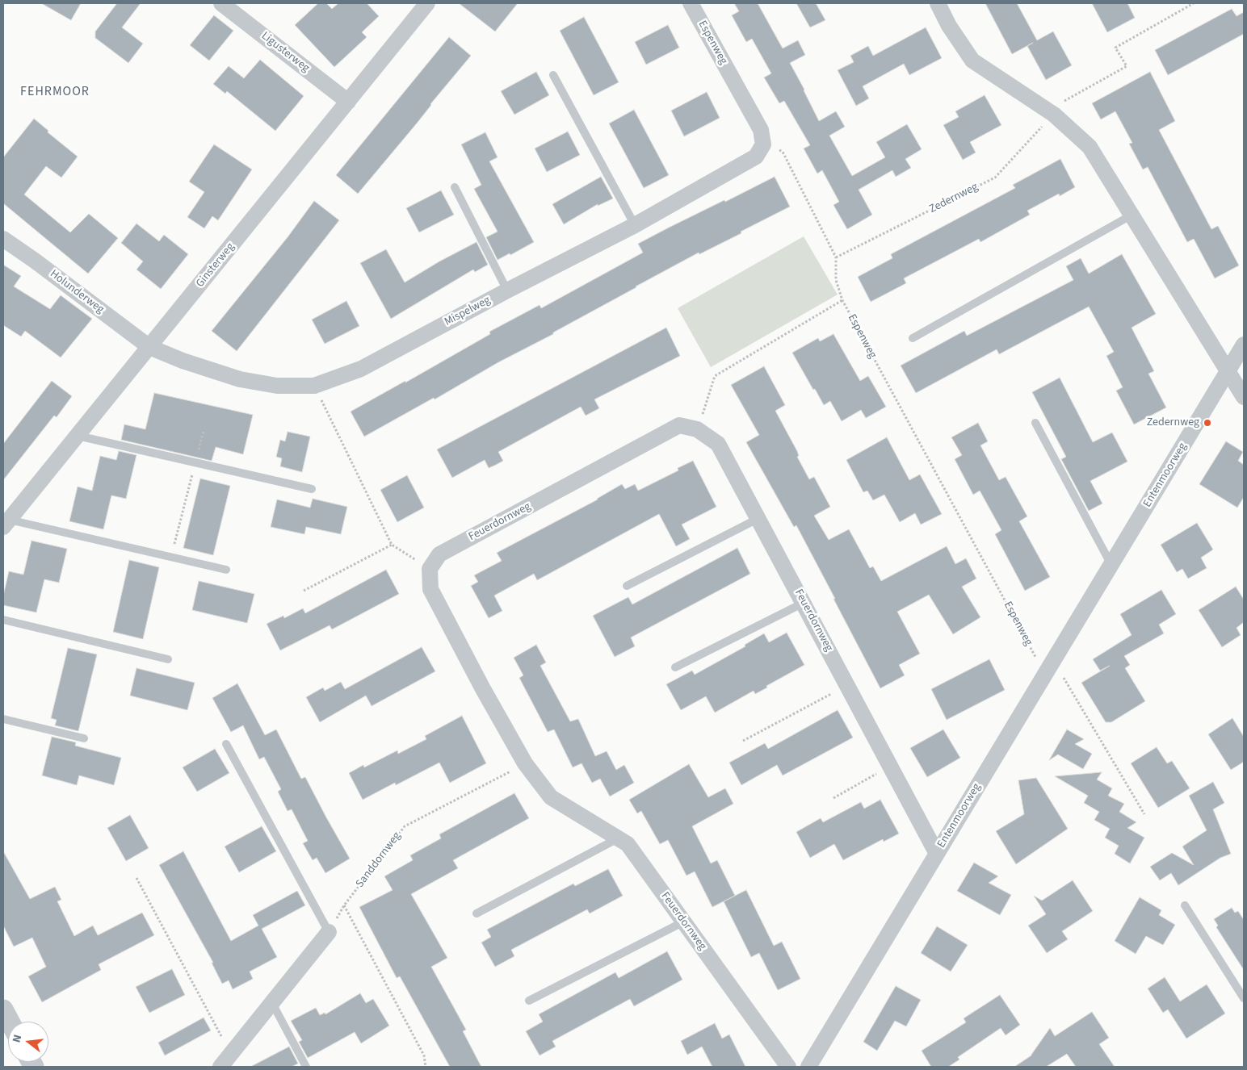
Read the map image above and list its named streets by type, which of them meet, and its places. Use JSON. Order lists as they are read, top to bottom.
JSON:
{
  "streets": {
    "street": [
      "Espenweg",
      "Ligusterweg",
      "Ginsterweg",
      "Holunderweg",
      "Mispelweg",
      "Entenmoorweg",
      "Feuerdornweg"
    ],
    "path": ["Zedernweg", "Sanddornweg"]
  },
  "crossings": [
    ["Espenweg", "Zedernweg"],
    ["Espenweg", "Mispelweg"],
    ["Espenweg", "Entenmoorweg"],
    ["Ligusterweg", "Ginsterweg"],
    ["Ginsterweg", "Holunderweg"],
    ["Ginsterweg", "Mispelweg"],
    ["Holunderweg", "Mispelweg"],
    ["Entenmoorweg", "Feuerdornweg"],
    ["Feuerdornweg", "Sanddornweg"]
  ],
  "districts": ["FEHRMOOR"],
  "places": ["Zedernweg"],
  "north": "left"
}
